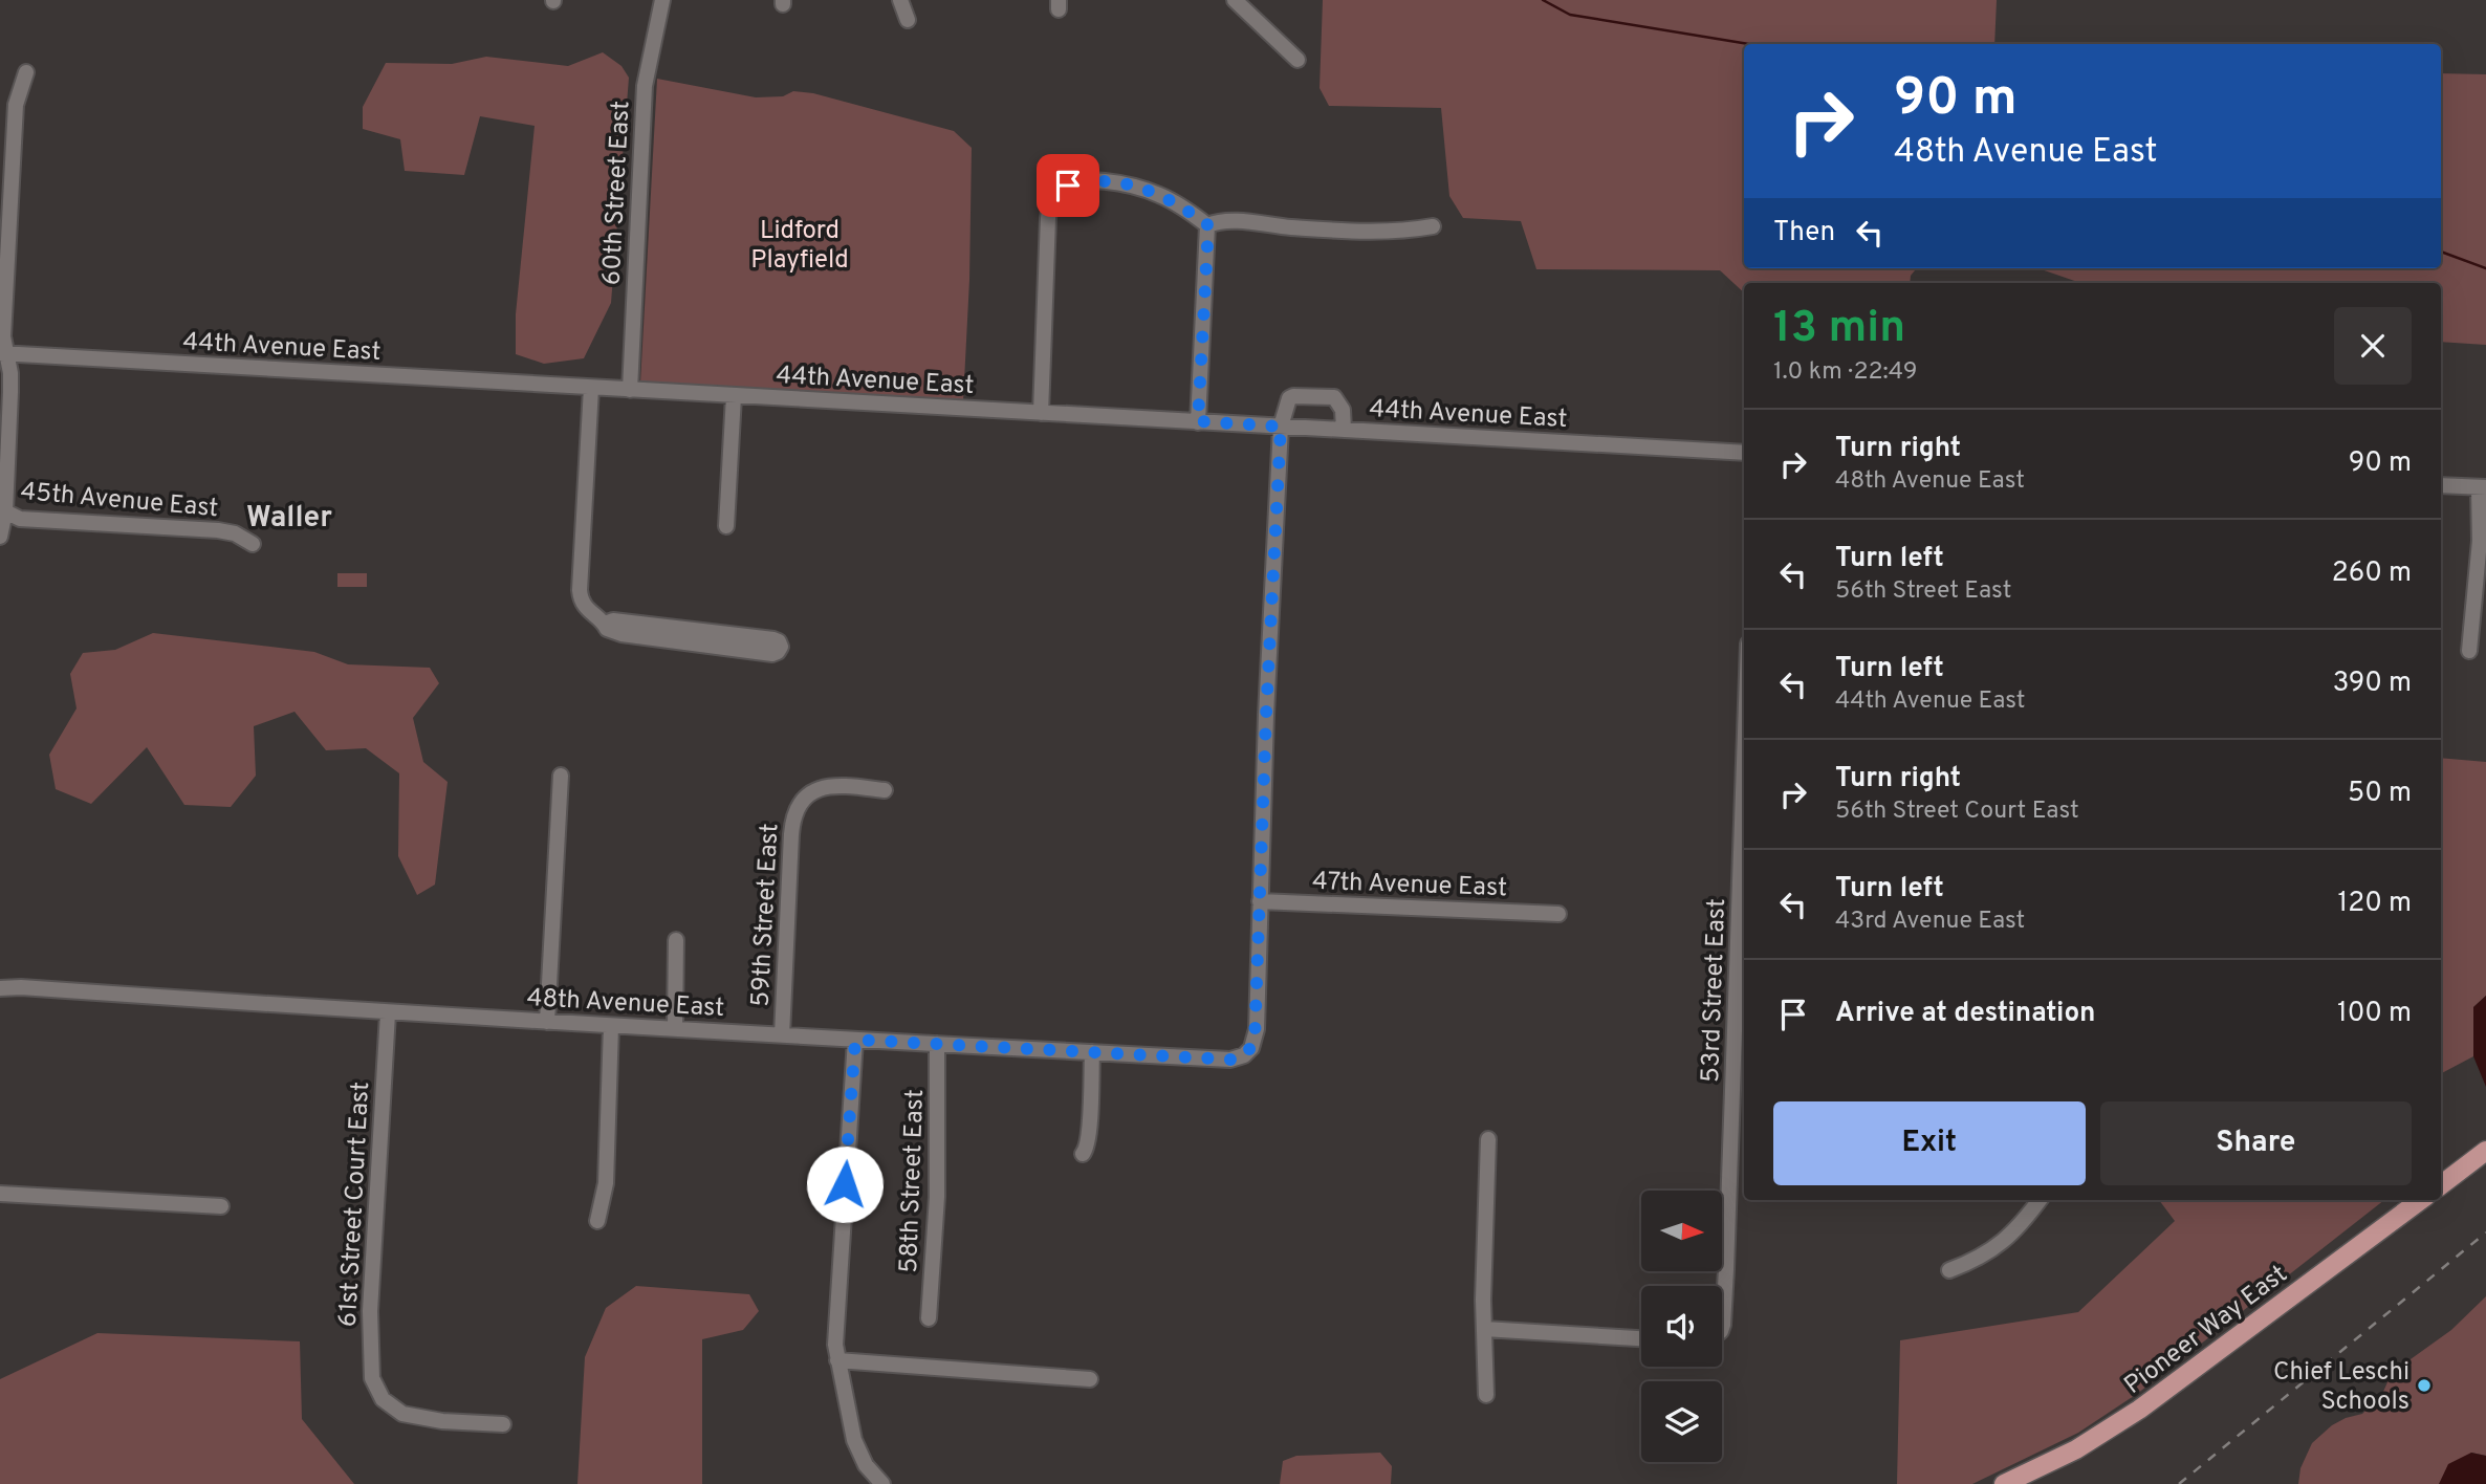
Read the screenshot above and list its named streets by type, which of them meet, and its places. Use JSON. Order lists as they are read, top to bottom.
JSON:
{
  "streets": {
    "main road": ["Pioneer Way East"],
    "street": [
      "60th Street East",
      "44th Avenue East",
      "45th Avenue East",
      "47th Avenue East",
      "59th Street East",
      "53rd Street East",
      "48th Avenue East",
      "58th Street East",
      "61st Street Court East"
    ]
  },
  "crossings": [
    ["60th Street East", "44th Avenue East"],
    ["47th Avenue East", "48th Avenue East"],
    ["59th Street East", "48th Avenue East"],
    ["48th Avenue East", "58th Street East"],
    ["48th Avenue East", "61st Street Court East"]
  ],
  "districts": ["Waller"],
  "parks": ["Lidford Playfield"],
  "places": ["Chief Leschi Schools"],
  "north": "right",
  "page": {
    "turn": ["90 m", "48th Avenue East"],
    "then": "Then",
    "heading": ["13 min", "1.0 km · 22:49"],
    "list": [
      {
        "name": "Turn right",
        "note": "48th Avenue East",
        "value": "90 m"
      },
      {
        "name": "Turn left",
        "note": "56th Street East",
        "value": "260 m"
      },
      {
        "name": "Turn left",
        "note": "44th Avenue East",
        "value": "390 m"
      },
      {
        "name": "Turn right",
        "note": "56th Street Court East",
        "value": "50 m"
      },
      {
        "name": "Turn left",
        "note": "43rd Avenue East",
        "value": "120 m"
      },
      {
        "name": "Arrive at destination",
        "value": "100 m"
      }
    ],
    "buttons": ["Exit", "Share"]
  }
}
